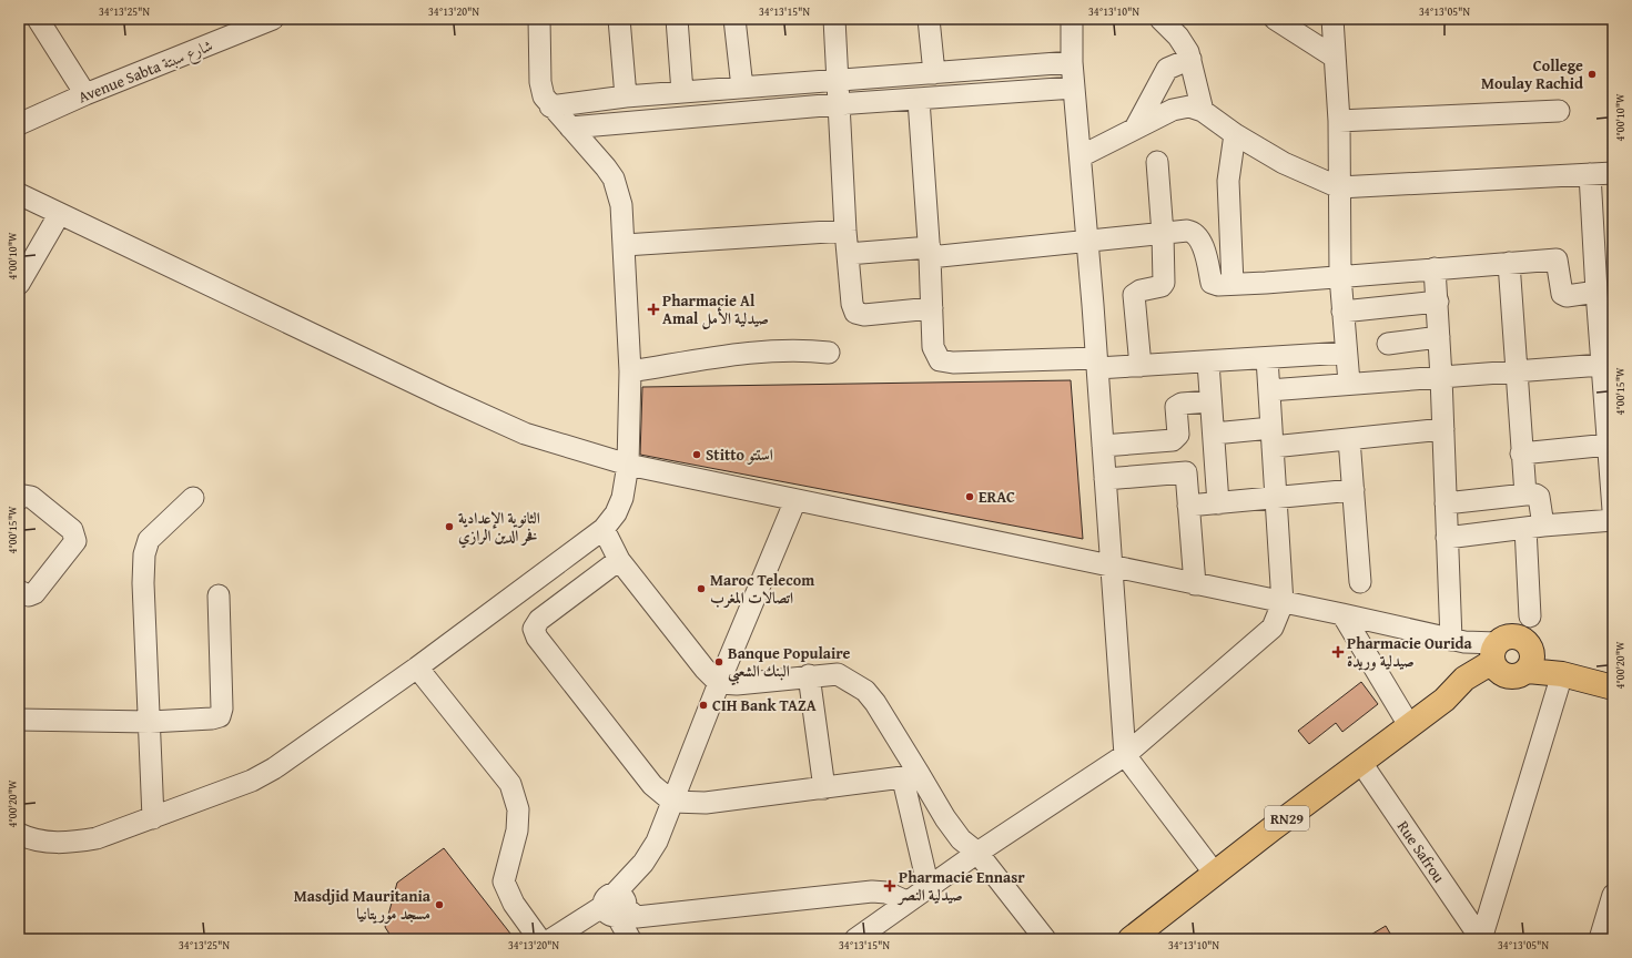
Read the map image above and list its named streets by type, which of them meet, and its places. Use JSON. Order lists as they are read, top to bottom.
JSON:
{
  "streets": {
    "main road": ["RN29"],
    "street": ["Avenue Sabta شارع سبتة", "Rue Safrou"]
  },
  "crossings": [
    ["RN29", "Rue Safrou"]
  ],
  "places": {
    "other": [
      "College Moulay Rachid",
      "Stitto استتو",
      "ERAC",
      "الثانوية الإعدادية فخر الدين الرازي",
      "Maroc Telecom اتصالات المغرب",
      "Banque Populaire البنك الشعبي",
      "CIH Bank TAZA",
      "Masdjid Mauritania مسجد موريتانيا"
    ],
    "health": ["Pharmacie Al Amal صيدلية الأمل", "Pharmacie Ourida صيدلية وريدة", "Pharmacie Ennasr صيدلية النصر"]
  },
  "coordinates": [
    "34°13'25\"N",
    "34°13'20\"N",
    "34°13'15\"N",
    "34°13'10\"N",
    "34°13'05\"N",
    "4°00'10\"W",
    "4°00'15\"W",
    "4°00'20\"W"
  ]
}
